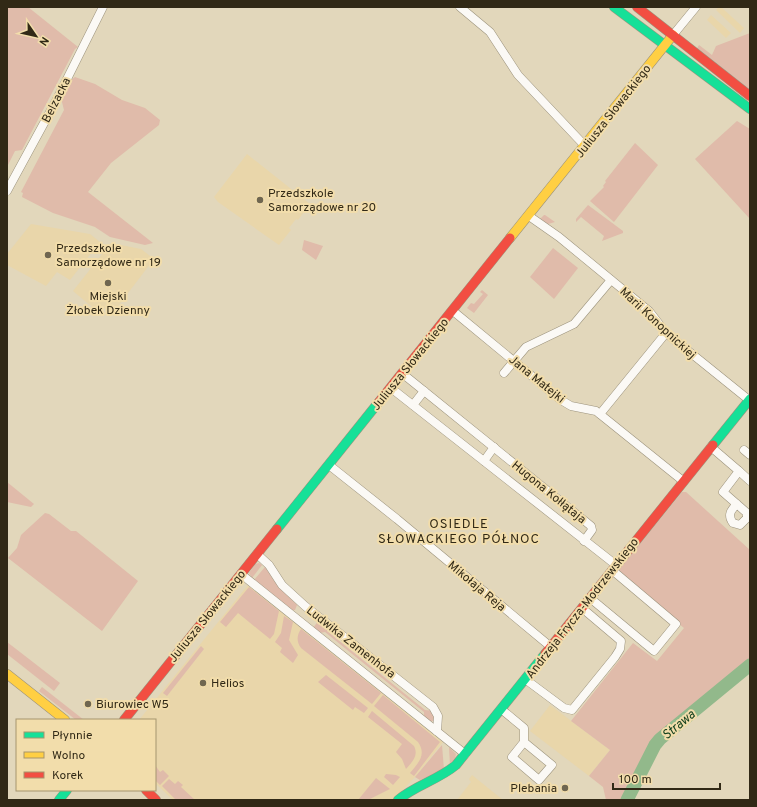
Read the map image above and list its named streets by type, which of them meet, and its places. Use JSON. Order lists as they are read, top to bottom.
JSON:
{
  "streets": {
    "street": [
      "Belzacka",
      "Juliusza Słowackiego",
      "Marii Konopnickiej",
      "Jana Matejki",
      "Hugona Kołłątaja",
      "Mikołaja Reja",
      "Andrzeja Frycza-Modrzewskiego",
      "Ludwika Zamenhofa"
    ]
  },
  "crossings": [
    ["Juliusza Słowackiego", "Marii Konopnickiej"],
    ["Juliusza Słowackiego", "Jana Matejki"],
    ["Juliusza Słowackiego", "Hugona Kołłątaja"],
    ["Juliusza Słowackiego", "Mikołaja Reja"],
    ["Juliusza Słowackiego", "Ludwika Zamenhofa"],
    ["Marii Konopnickiej", "Andrzeja Frycza-Modrzewskiego"],
    ["Jana Matejki", "Andrzeja Frycza-Modrzewskiego"],
    ["Hugona Kołłątaja", "Andrzeja Frycza-Modrzewskiego"],
    ["Mikołaja Reja", "Andrzeja Frycza-Modrzewskiego"],
    ["Andrzeja Frycza-Modrzewskiego", "Ludwika Zamenhofa"]
  ],
  "districts": ["OSIEDLE SŁOWACKIEGO PÓŁNOC"],
  "water": ["Strawa"],
  "places": [
    "Przedszkole Samorządowe nr 20",
    "Przedszkole Samorządowe nr 19",
    "Miejski Żłobek Dzienny",
    "Helios",
    "Biurowiec W5",
    "Plebania"
  ],
  "legend": ["Płynnie", "Wolno", "Korek"],
  "scale_bar": "100 m",
  "north": "bottom right"
}
